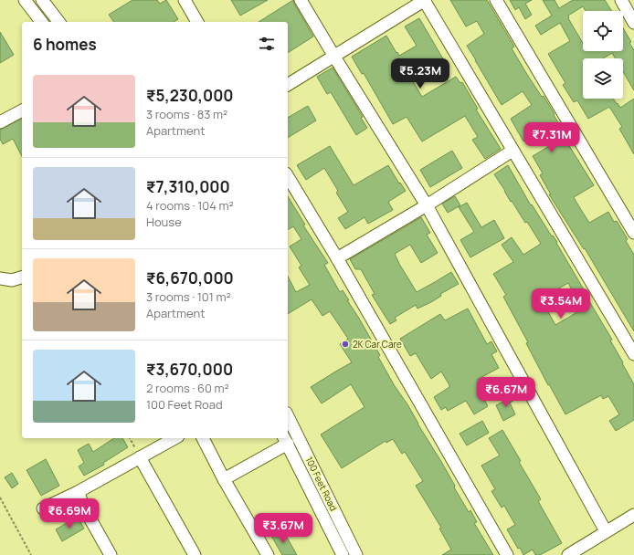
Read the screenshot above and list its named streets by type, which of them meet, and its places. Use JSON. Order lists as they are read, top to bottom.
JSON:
{
  "streets": {
    "street": ["100 Feet Road"]
  },
  "places": ["2K Car Care"],
  "page": {
    "heading": "6 homes",
    "price": [
      "₹5.23M",
      "₹7.31M",
      "₹3.54M",
      "₹6.67M",
      "₹6.69M",
      "₹3.67M"
    ],
    "list": [
      {
        "name": "₹5,230,000",
        "note": "3 rooms · 83 m² · Apartment"
      },
      {
        "name": "₹7,310,000",
        "note": "4 rooms · 104 m² · House"
      },
      {
        "name": "₹6,670,000",
        "note": "3 rooms · 101 m² · Apartment"
      },
      {
        "name": "₹3,670,000",
        "note": "2 rooms · 60 m² · 100 Feet Road"
      }
    ]
  }
}
